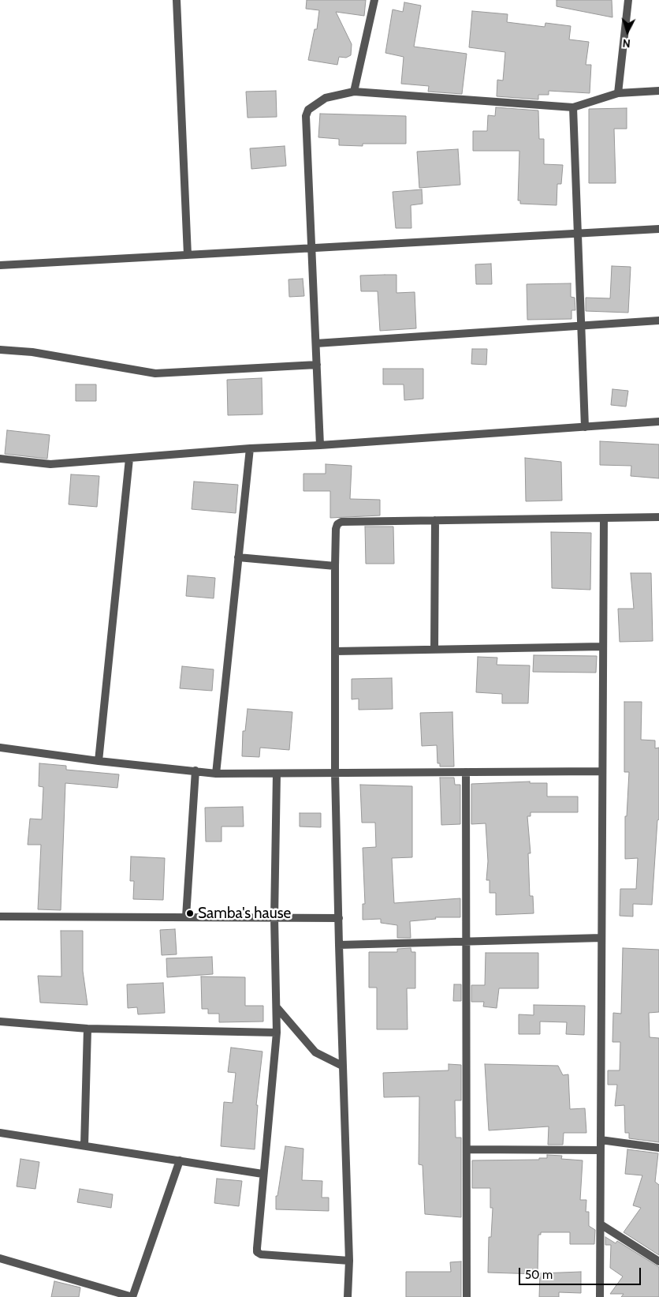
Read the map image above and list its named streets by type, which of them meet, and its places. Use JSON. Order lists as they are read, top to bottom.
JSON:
{
  "places": ["Samba's hause"],
  "scale_bar": "50 m",
  "north": "bottom"
}
